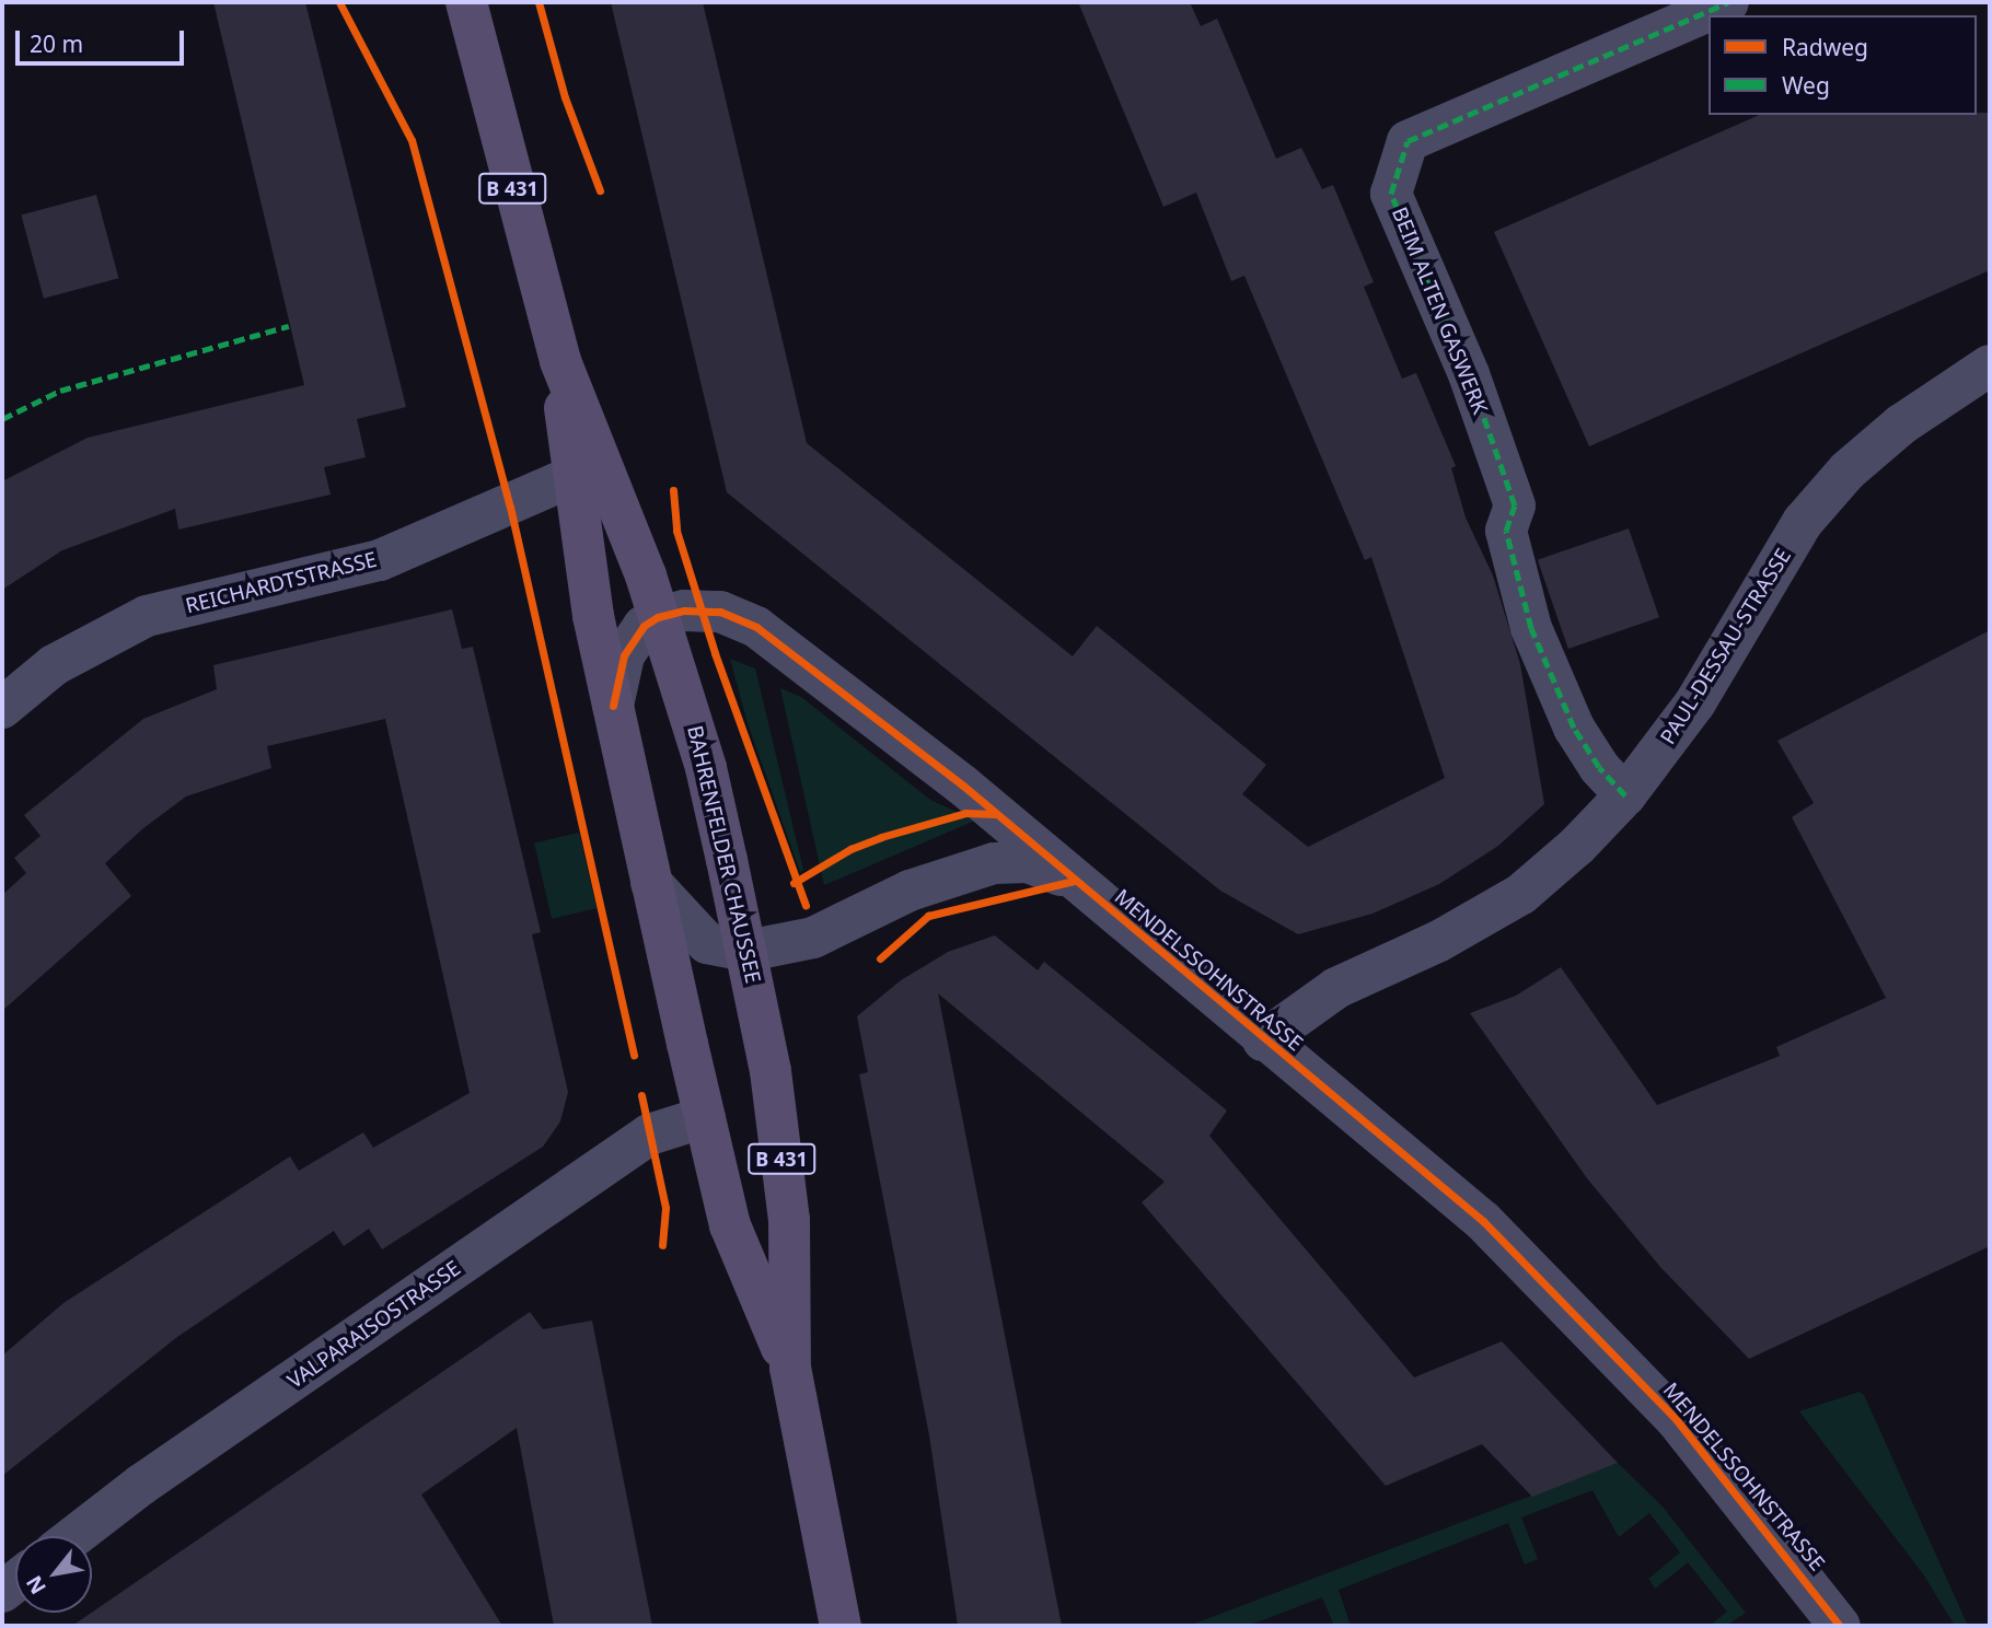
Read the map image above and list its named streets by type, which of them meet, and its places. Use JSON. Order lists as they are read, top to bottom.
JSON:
{
  "streets": {
    "main road": ["B 431", "BAHRENFELDER CHAUSSEE"],
    "street": [
      "BEIM ALTEN GASWERK",
      "REICHARDTSTRASSE",
      "PAUL-DESSAU-STRASSE",
      "MENDELSSOHNSTRASSE",
      "VALPARAISOSTRASSE"
    ]
  },
  "crossings": [
    ["BEIM ALTEN GASWERK", "PAUL-DESSAU-STRASSE"],
    ["REICHARDTSTRASSE", "BAHRENFELDER CHAUSSEE"],
    ["PAUL-DESSAU-STRASSE", "MENDELSSOHNSTRASSE"],
    ["BAHRENFELDER CHAUSSEE", "MENDELSSOHNSTRASSE"],
    ["BAHRENFELDER CHAUSSEE", "VALPARAISOSTRASSE"]
  ],
  "legend": ["Radweg", "Weg"],
  "scale_bar": "20 m",
  "north": "bottom left"
}
